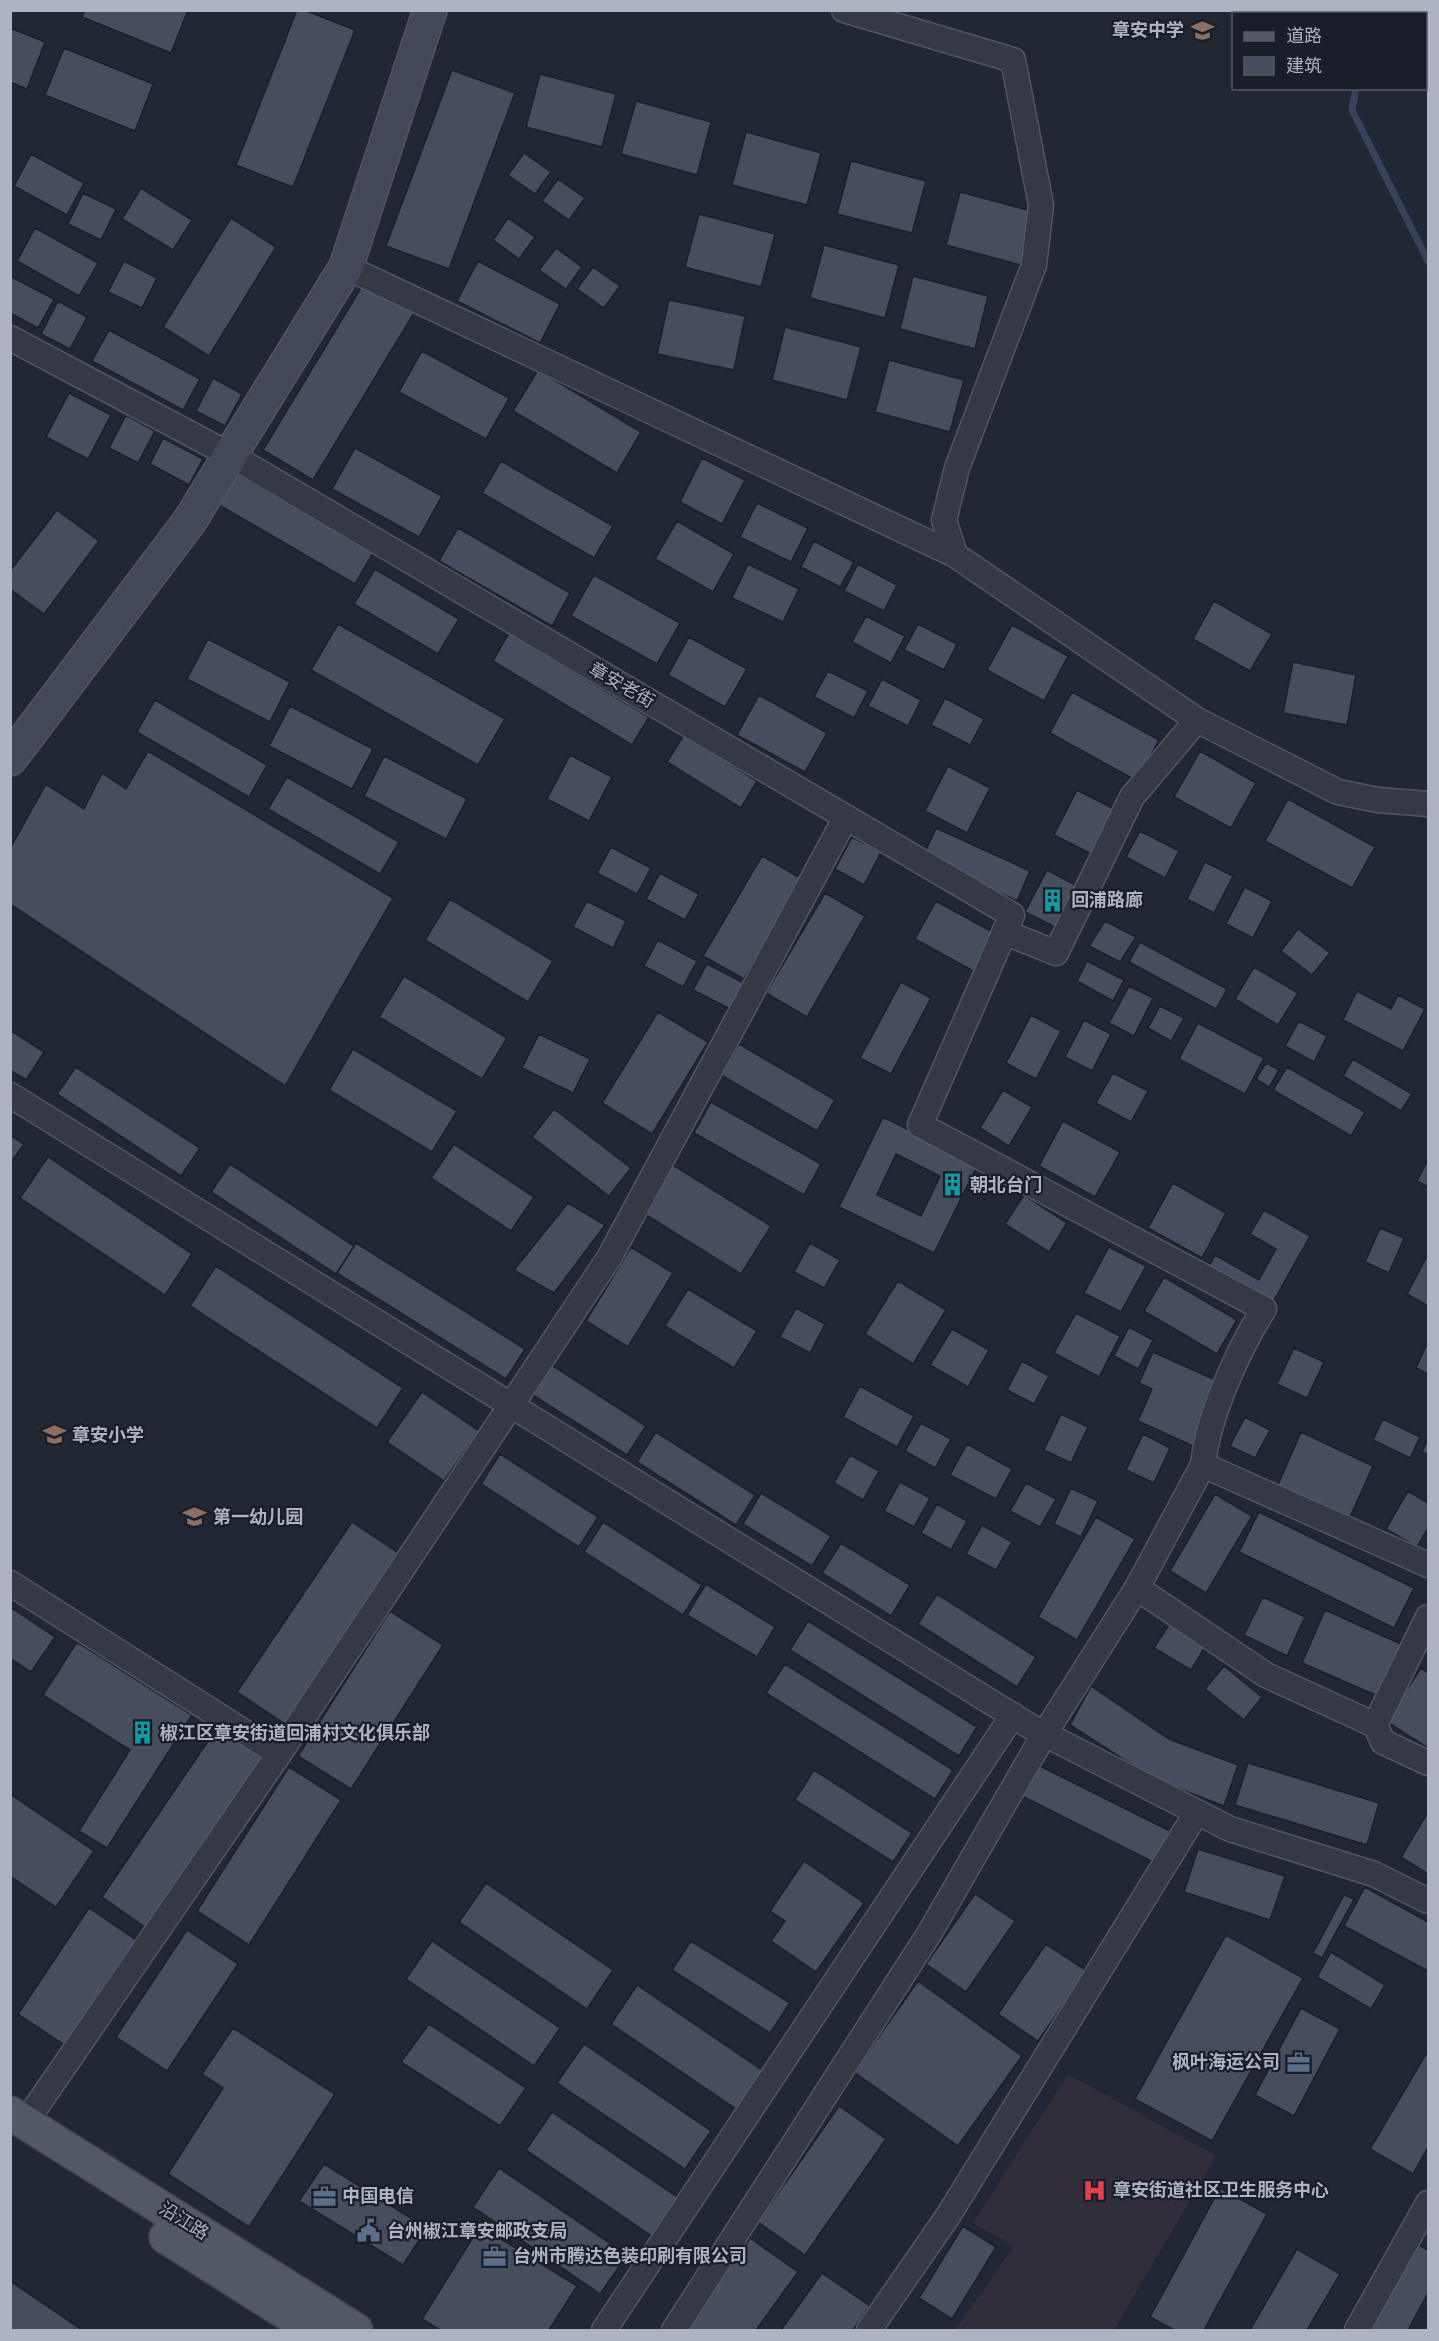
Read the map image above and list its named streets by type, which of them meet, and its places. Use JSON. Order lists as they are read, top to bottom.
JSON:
{
  "streets": {
    "main road": ["沿江路"],
    "street": ["章安老街"]
  },
  "places": {
    "school or university": ["章安中学", "章安小学", "第一幼儿园"],
    "building": ["回浦路廊", "朝北台门", "椒江区章安街道回浦村文化俱乐部"],
    "office": ["枫叶海运公司", "中国电信", "台州市腾达色装印刷有限公司"],
    "hospital": ["章安街道社区卫生服务中心"],
    "public building": ["台州椒江章安邮政支局"]
  },
  "legend": ["道路", "建筑"]
}
